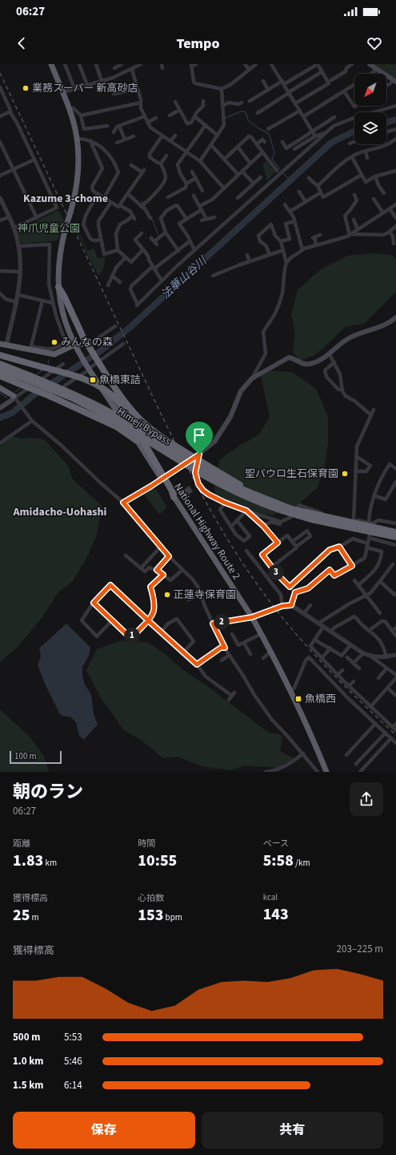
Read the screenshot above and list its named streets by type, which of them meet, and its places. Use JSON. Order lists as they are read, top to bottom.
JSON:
{
  "streets": {
    "highway": ["Himeji Bypass", "National Highway Route 2"]
  },
  "districts": ["Kazume 3-chome", "Amidacho-Uohashi"],
  "water": ["法華山谷川"],
  "parks": ["神爪児童公園"],
  "places": {
    "other": [
      "業務スーパー 新高砂店",
      "みんなの森",
      "聖パウロ生石保育園",
      "正蓮寺保育園"
    ],
    "transit": ["魚橋東詰", "魚橋西"]
  },
  "scale_bar": "100 m",
  "north": "bottom left",
  "page": {
    "status": "06:27",
    "header": "Tempo",
    "pins": ["3", "2", "1"],
    "scale": "100 m",
    "heading": ["朝のラン", "06:27"],
    "stats": [
      ["距離", "1.83 km"],
      ["時間", "10:55"],
      ["ペース", "5:58 /km"],
      ["獲得標高", "25 m"],
      ["心拍数", "153 bpm"],
      ["kcal", "143"]
    ],
    "chart": ["獲得標高", "203–225 m"],
    "list": [
      {
        "name": "500 m",
        "note": "5:53"
      },
      {
        "name": "1.0 km",
        "note": "5:46"
      },
      {
        "name": "1.5 km",
        "note": "6:14"
      }
    ],
    "buttons": ["保存", "共有"]
  }
}
